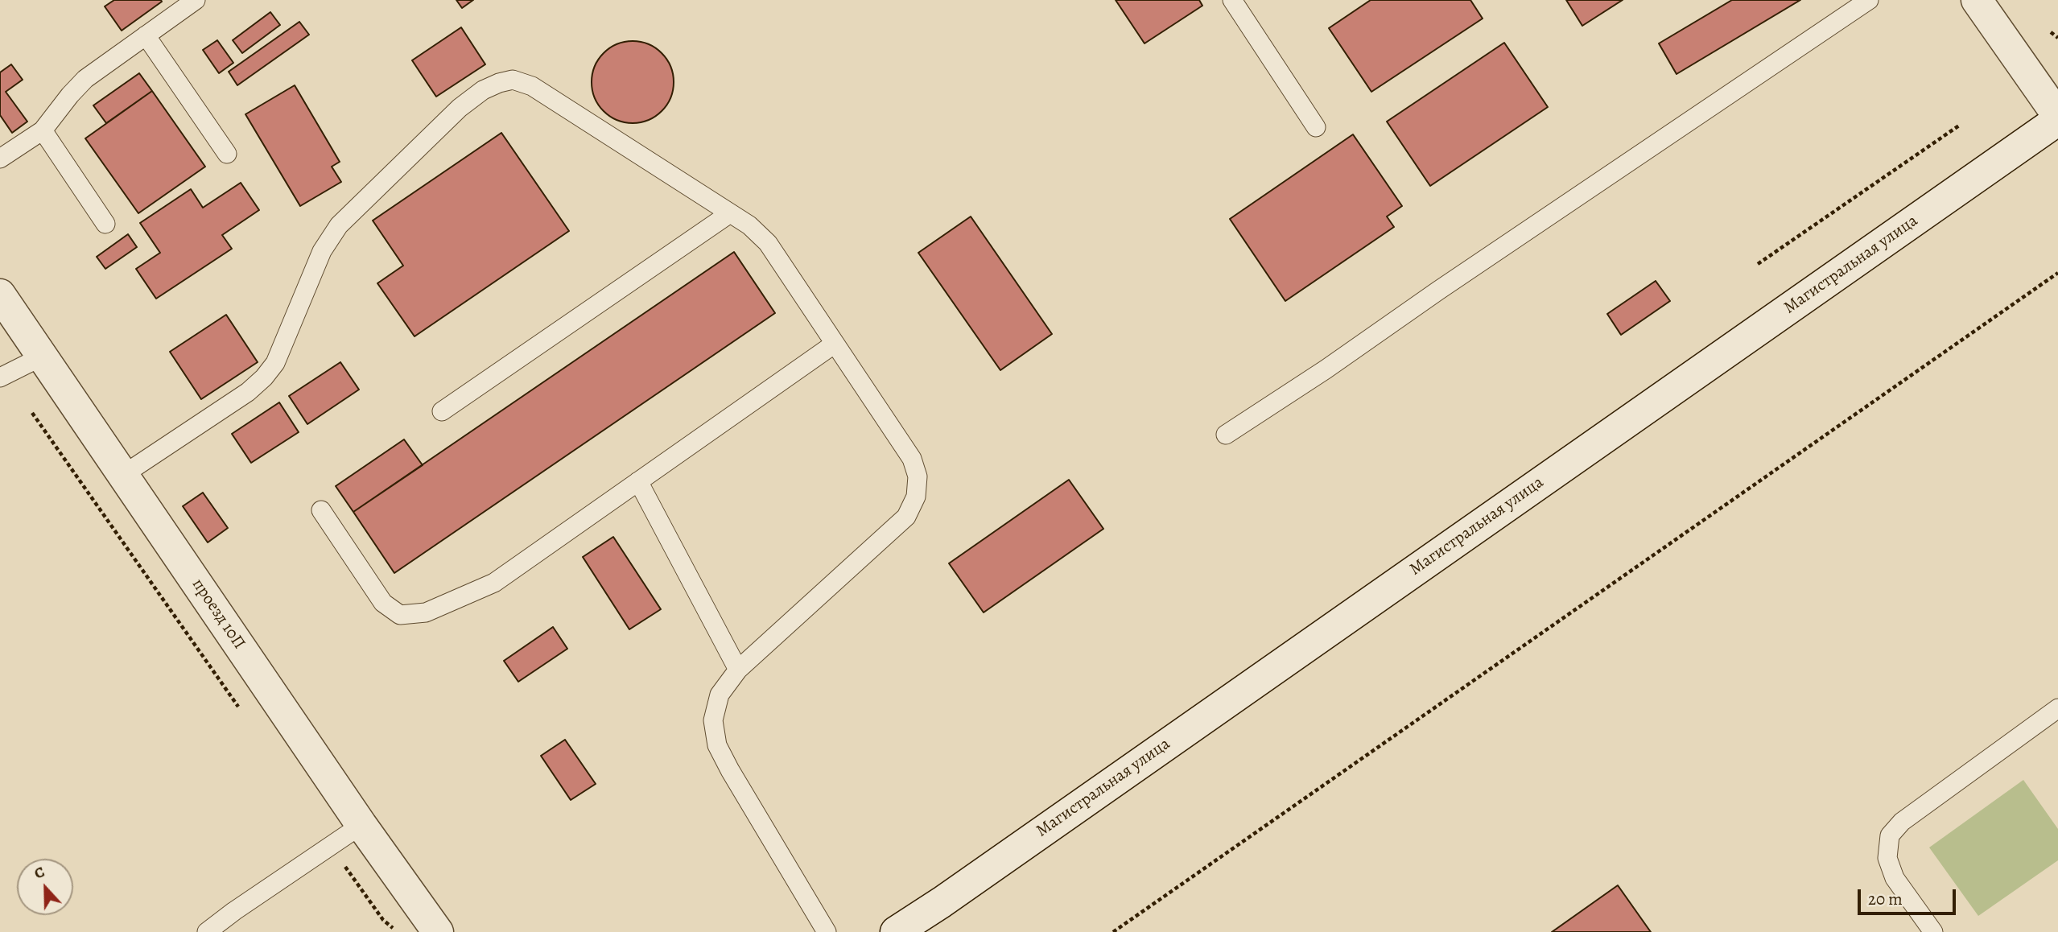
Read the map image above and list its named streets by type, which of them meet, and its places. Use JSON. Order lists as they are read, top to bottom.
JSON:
{
  "streets": {
    "main road": ["Магистральная улица", "проезд 10П"]
  },
  "scale_bar": "20 m",
  "north": "top"
}
